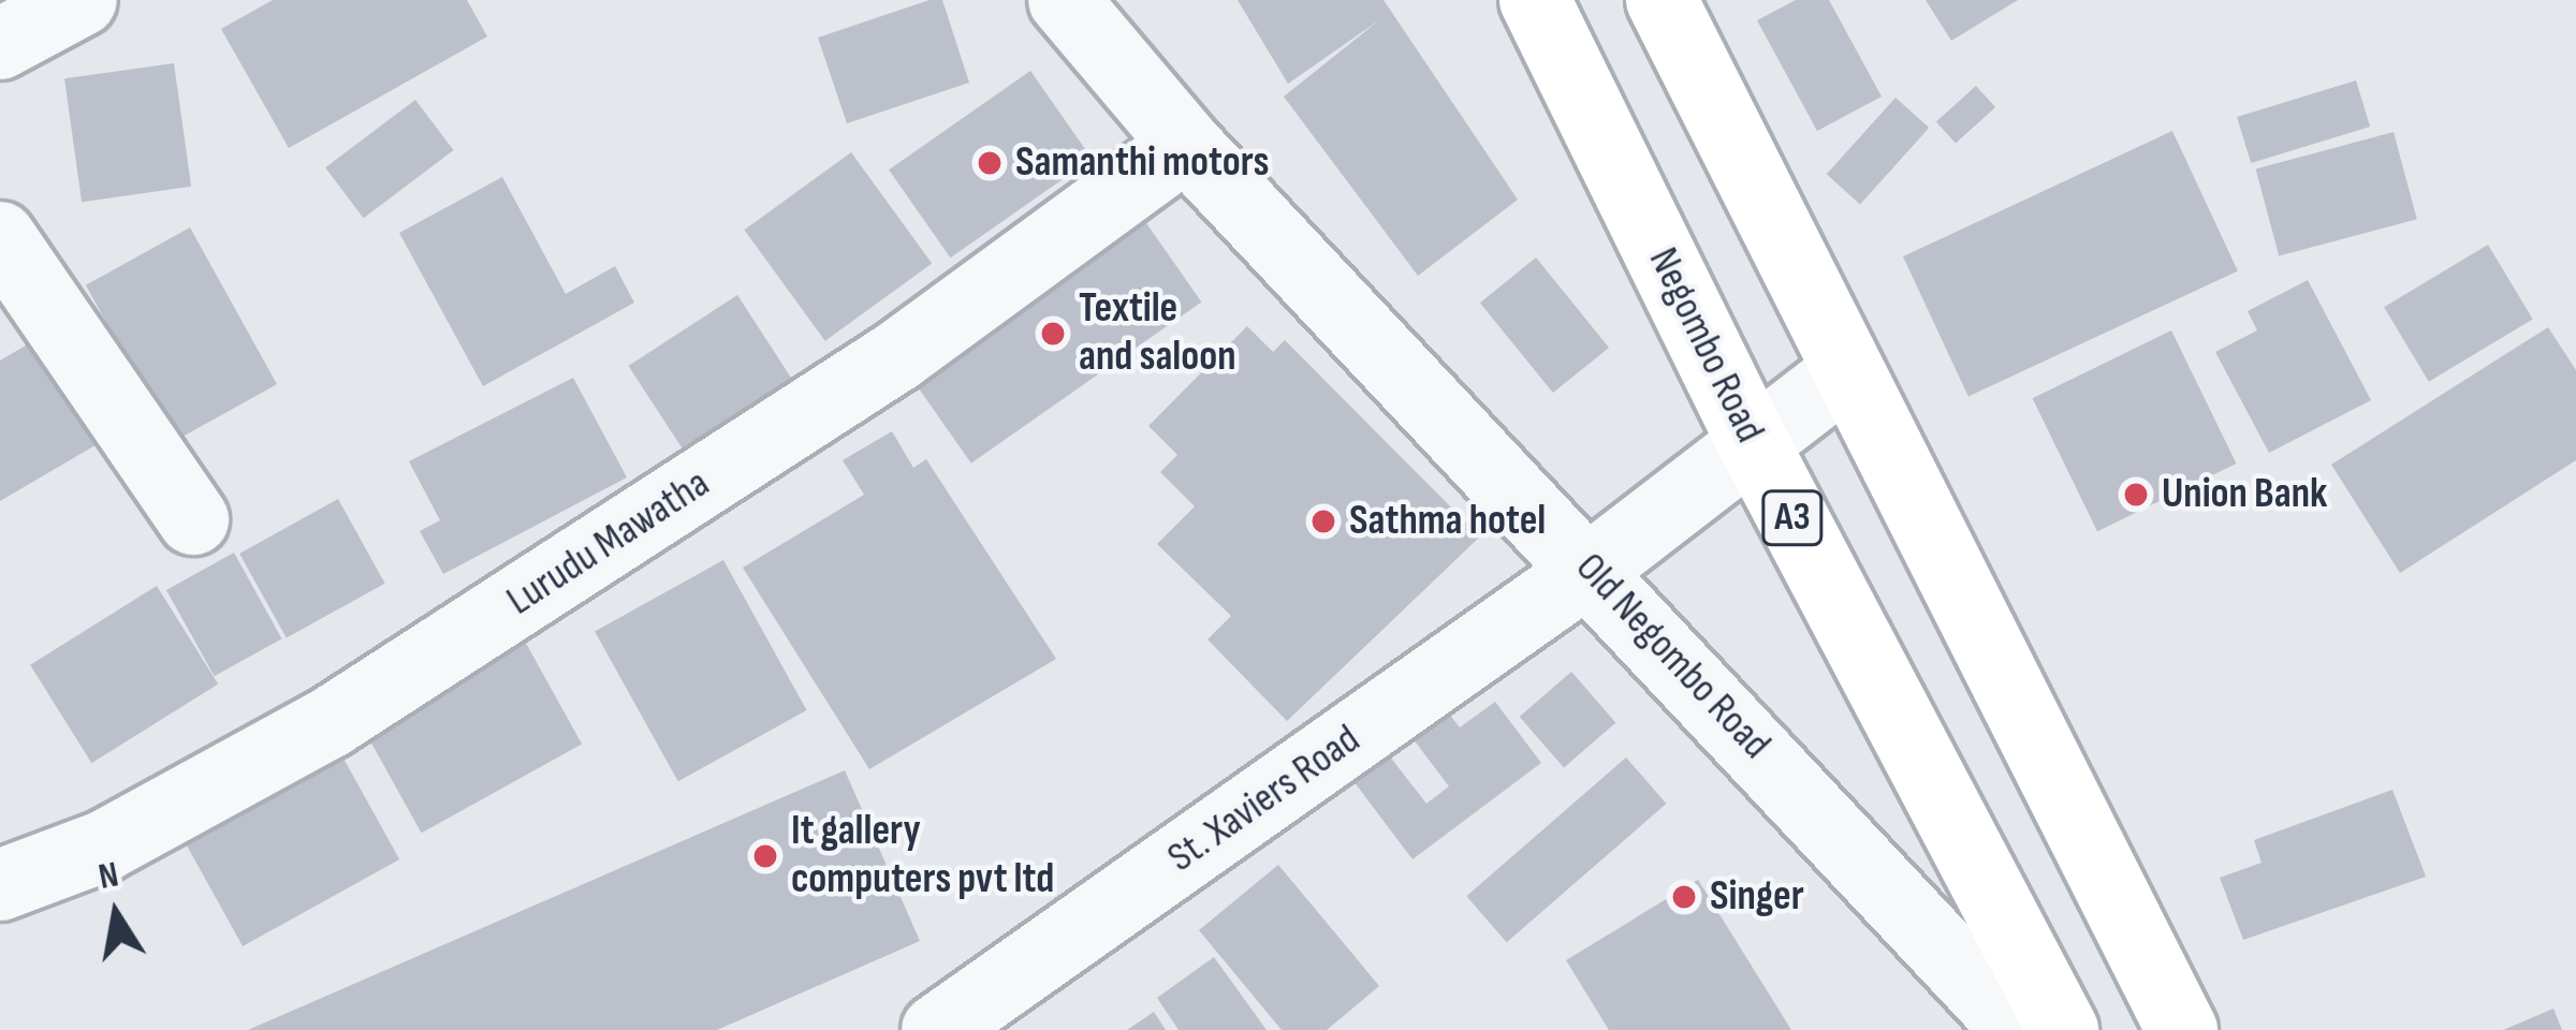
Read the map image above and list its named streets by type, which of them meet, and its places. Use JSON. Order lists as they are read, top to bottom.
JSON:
{
  "streets": {
    "highway": ["Negombo Road", "A3"],
    "street": ["Lurudu Mawatha", "Old Negombo Road", "St. Xaviers Road"]
  },
  "crossings": [
    ["Negombo Road", "St. Xaviers Road"],
    ["Lurudu Mawatha", "Old Negombo Road"],
    ["Old Negombo Road", "St. Xaviers Road"]
  ],
  "places": [
    "Samanthi motors",
    "Textile and saloon",
    "Union Bank",
    "Sathma hotel",
    "It gallery computers pvt ltd",
    "Singer"
  ],
  "north": "top"
}
